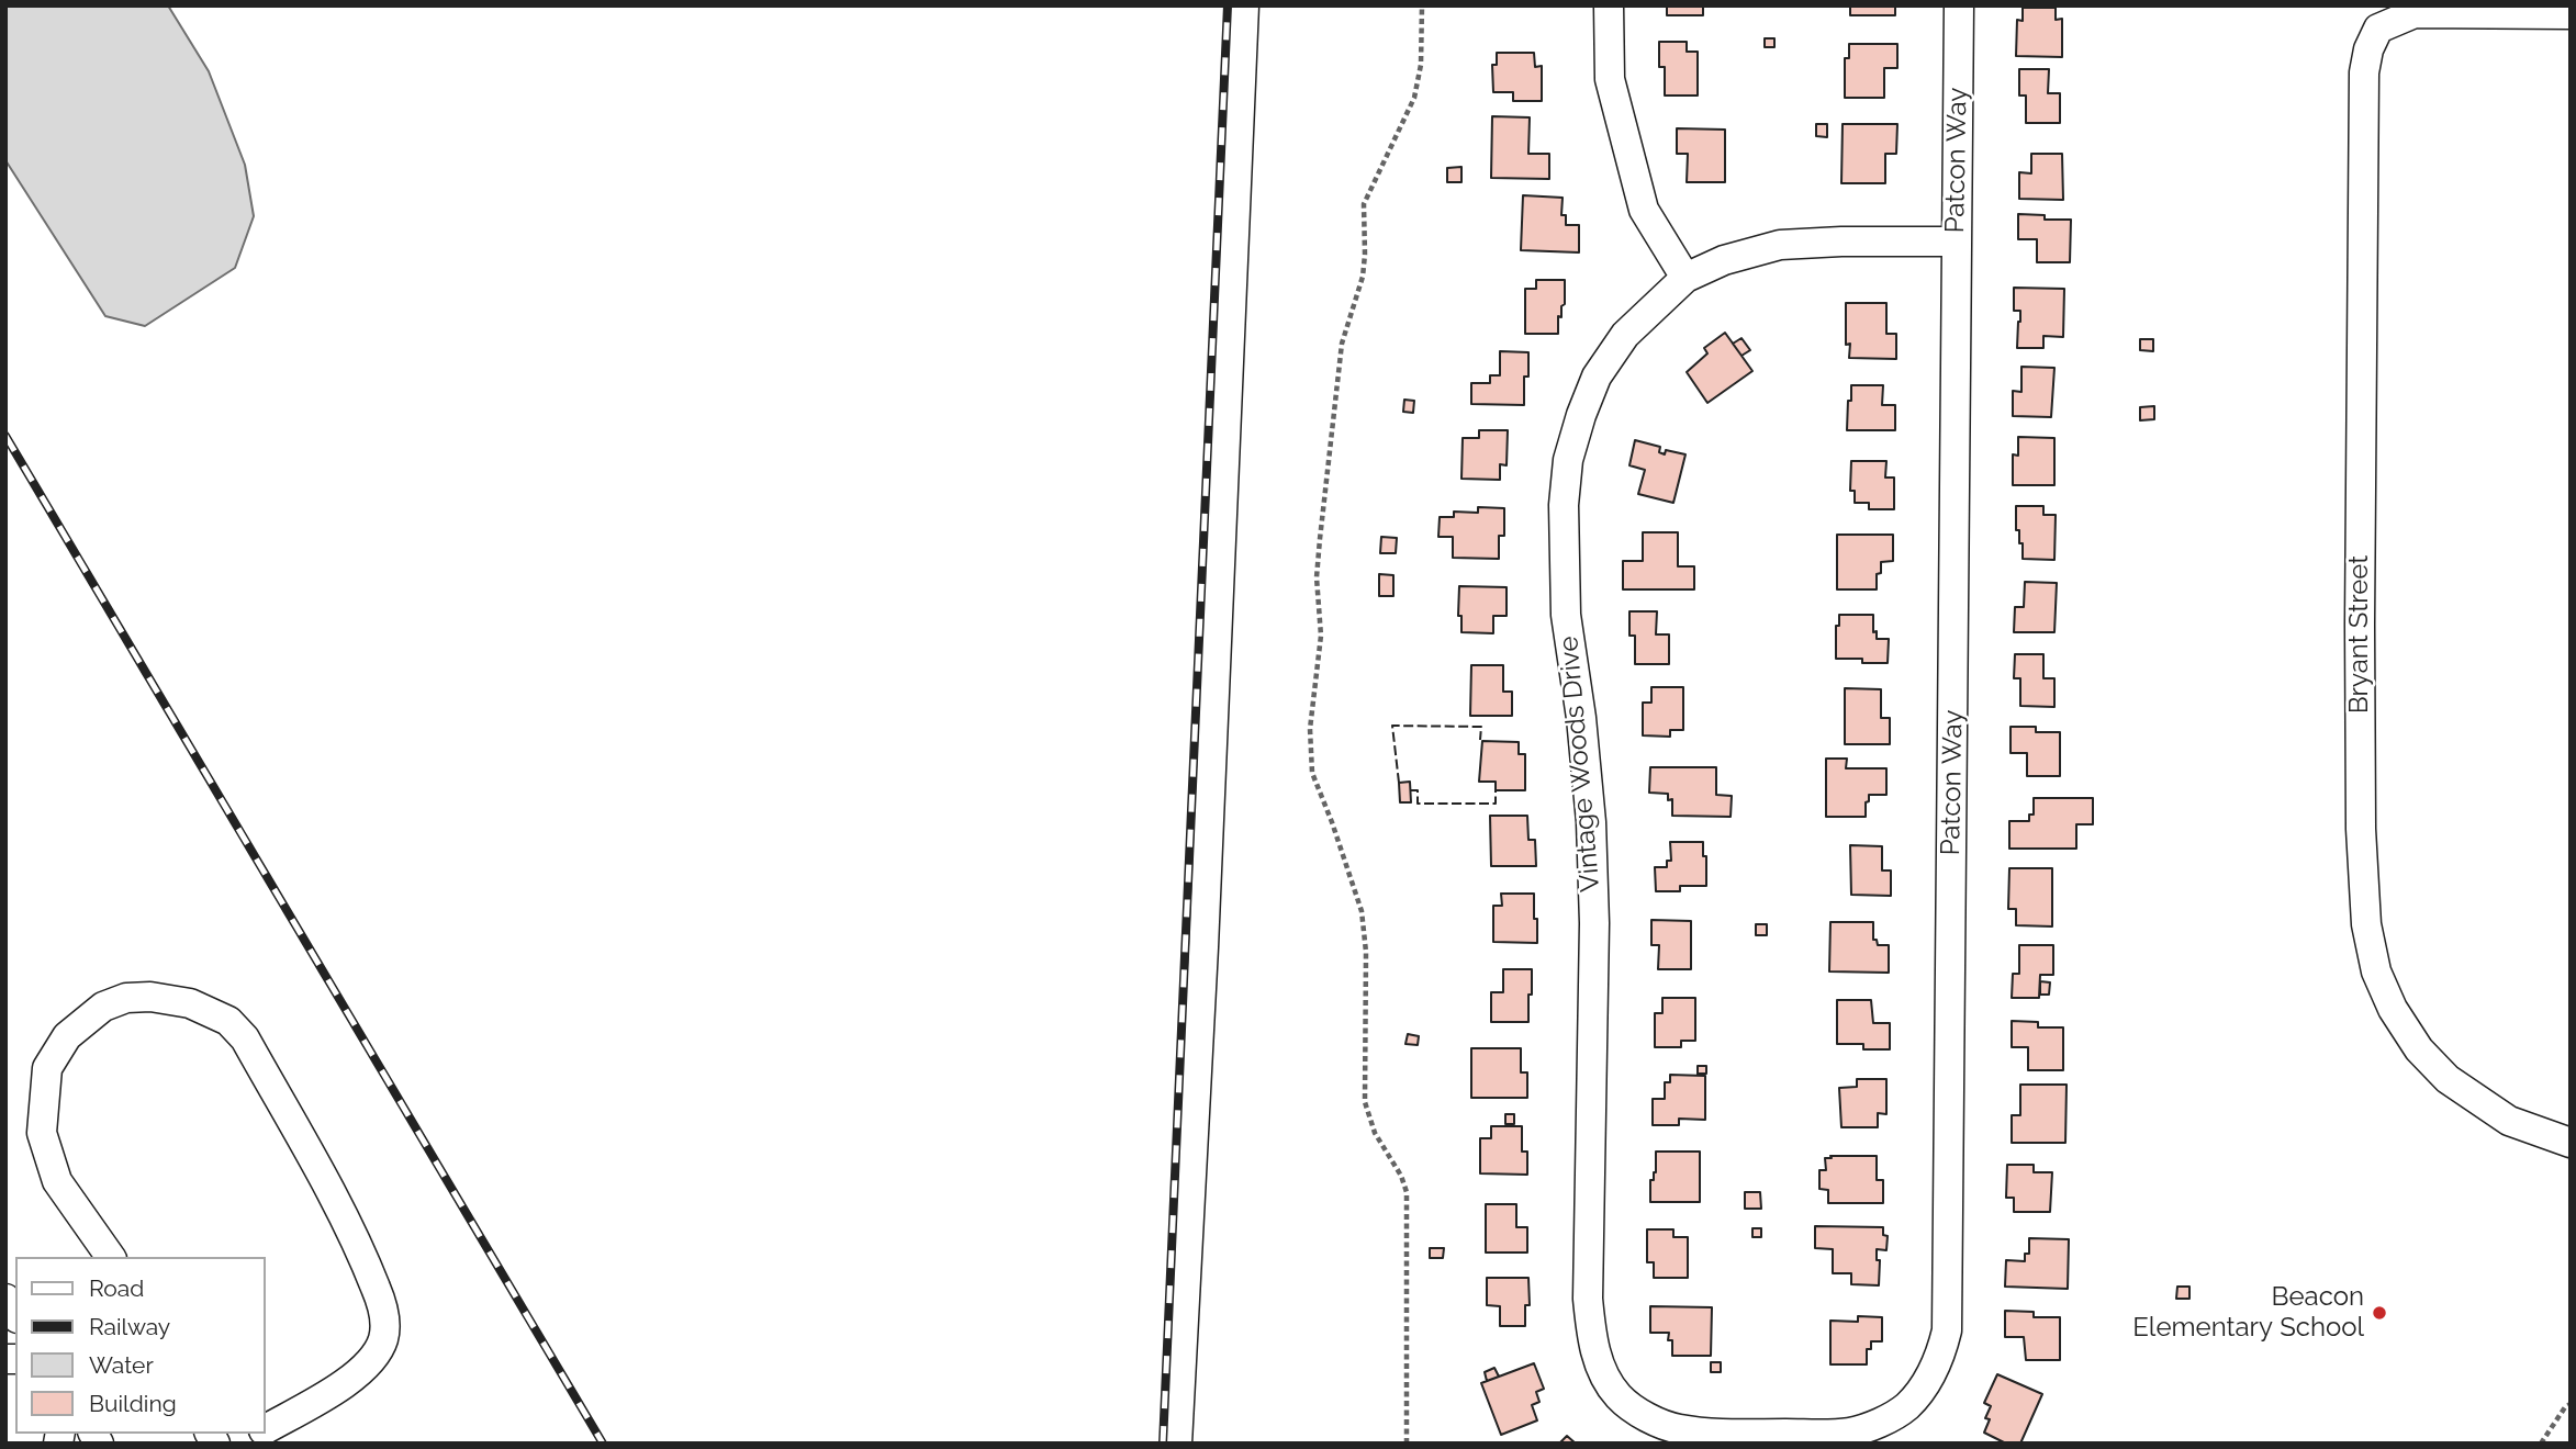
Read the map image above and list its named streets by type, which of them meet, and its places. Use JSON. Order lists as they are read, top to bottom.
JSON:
{
  "streets": {
    "street": ["Patcon Way", "Bryant Street", "Vintage Woods Drive"]
  },
  "crossings": [
    ["Patcon Way", "Vintage Woods Drive"]
  ],
  "places": ["Beacon Elementary School"],
  "legend": [
    "Road",
    "Railway",
    "Water",
    "Building"
  ]
}
